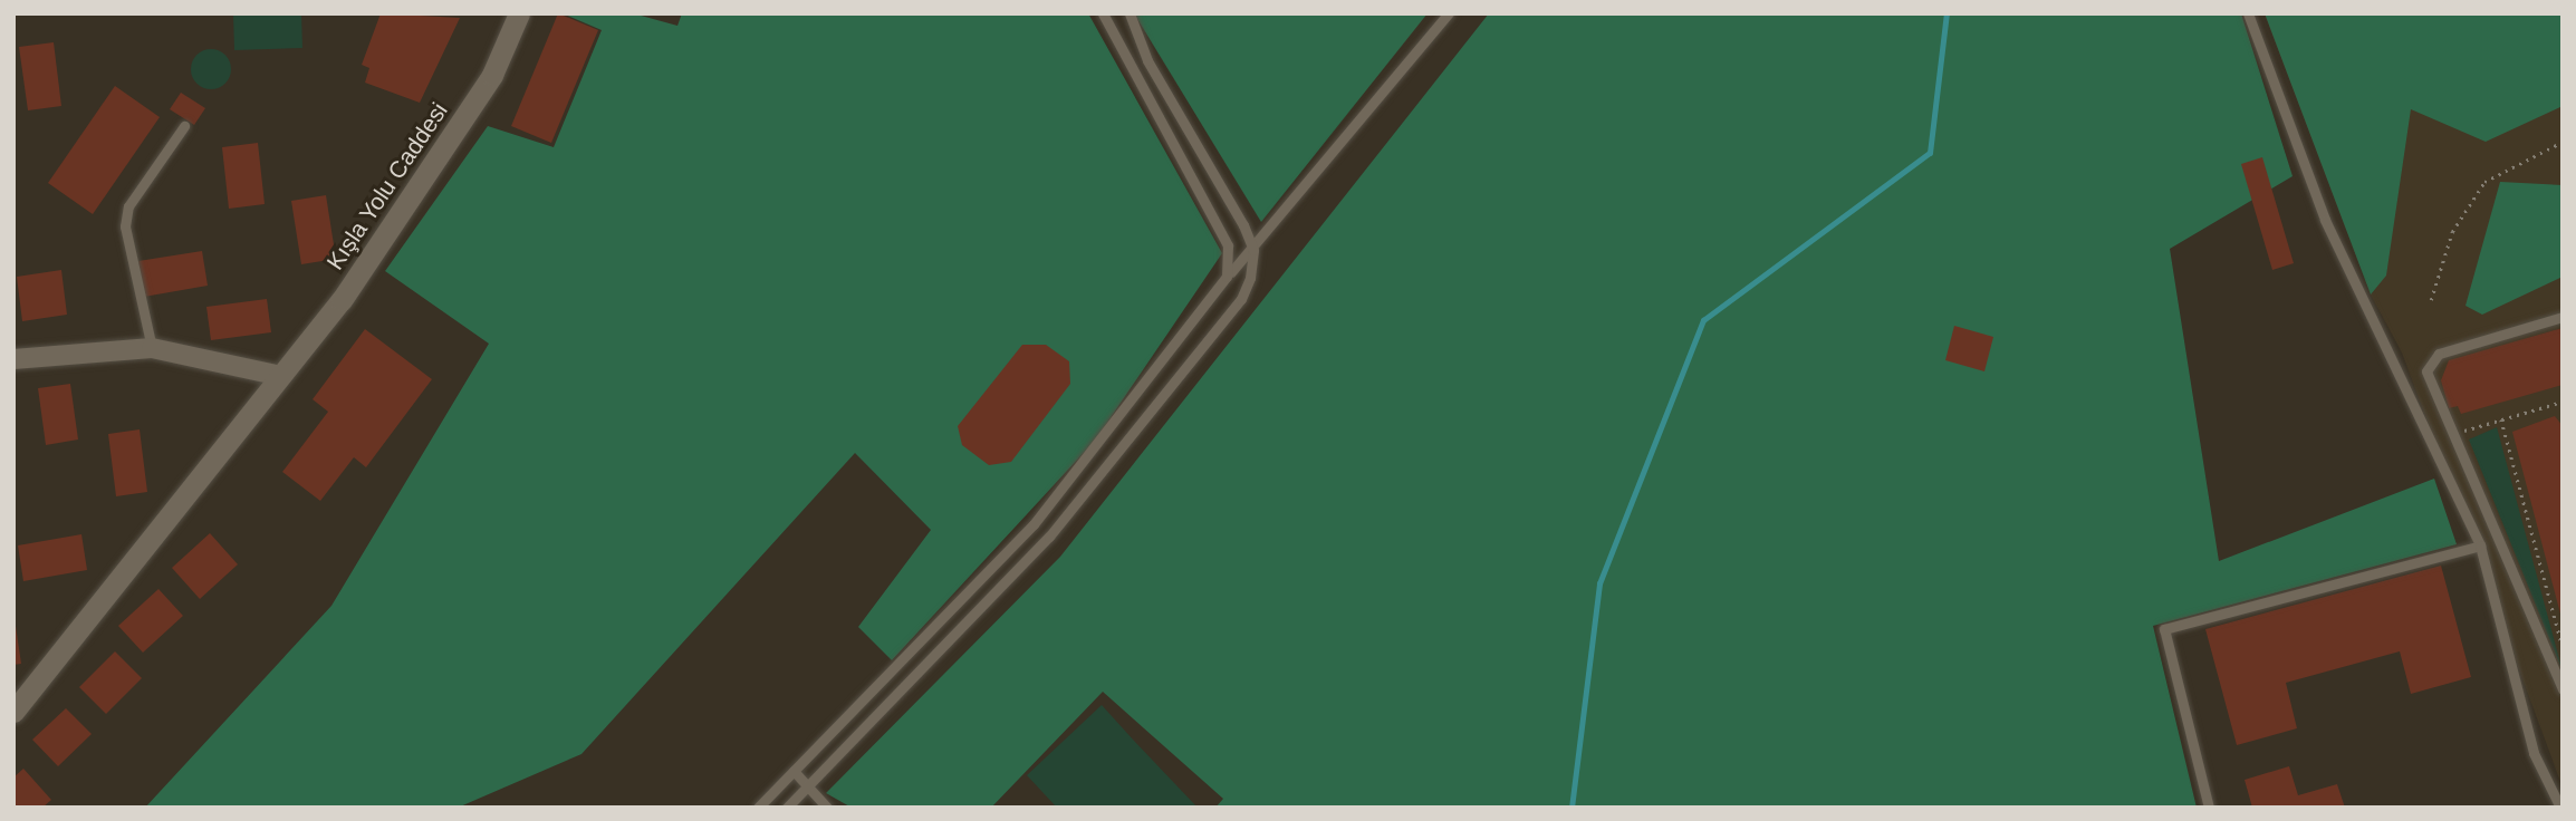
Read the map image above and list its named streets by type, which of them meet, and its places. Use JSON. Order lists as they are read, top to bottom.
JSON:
{
  "streets": {
    "street": ["Kışla Yolu Caddesi"]
  }
}
